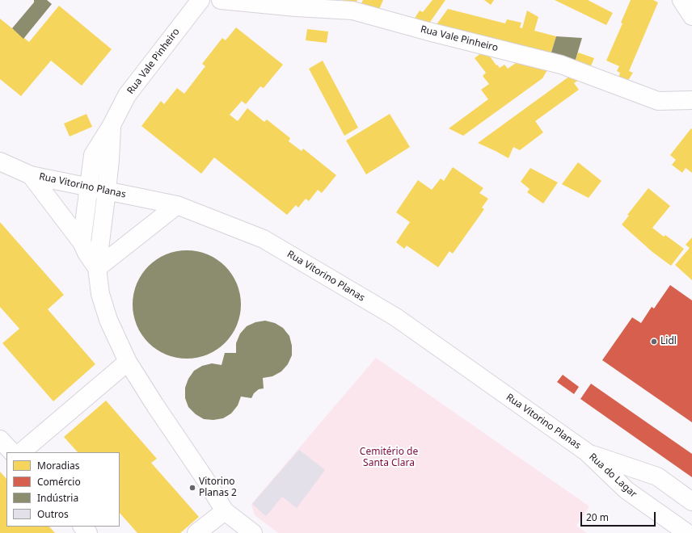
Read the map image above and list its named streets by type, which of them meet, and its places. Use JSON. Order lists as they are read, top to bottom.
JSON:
{
  "streets": {
    "street": ["Rua Vale Pinheiro", "Rua Vitorino Planas", "Rua do Lagar"]
  },
  "crossings": [
    ["Rua Vale Pinheiro", "Rua Vitorino Planas"],
    ["Rua Vitorino Planas", "Rua do Lagar"]
  ],
  "parks": ["Cemitério de Santa Clara"],
  "places": ["Lidl", "Vitorino Planas 2"],
  "legend": [
    "Moradias",
    "Comércio",
    "Indústria",
    "Outros"
  ],
  "scale_bar": "20 m"
}
